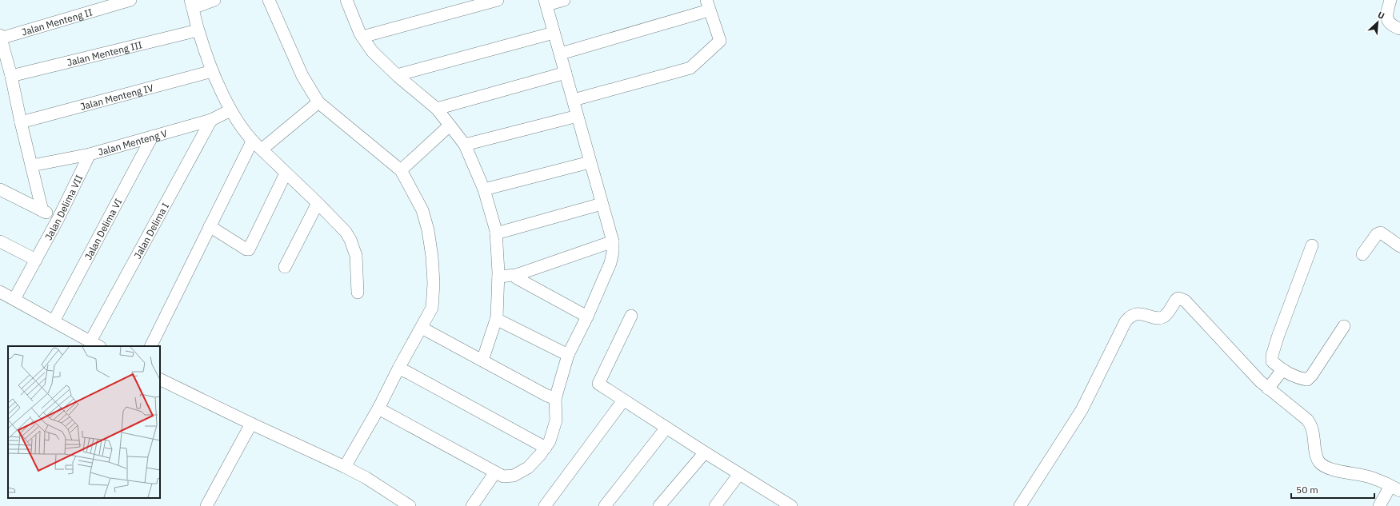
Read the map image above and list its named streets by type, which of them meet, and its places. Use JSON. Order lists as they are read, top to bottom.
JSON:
{
  "streets": {
    "street": [
      "Jalan Menteng II",
      "Jalan Menteng III",
      "Jalan Menteng IV",
      "Jalan Menteng V",
      "Jalan Delima VII",
      "Jalan Delima VI",
      "Jalan Delima I"
    ]
  },
  "crossings": [
    ["Jalan Menteng V", "Jalan Delima VII"],
    ["Jalan Menteng V", "Jalan Delima VI"],
    ["Jalan Menteng V", "Jalan Delima I"]
  ],
  "scale_bar": "50 m",
  "north": "top right"
}
